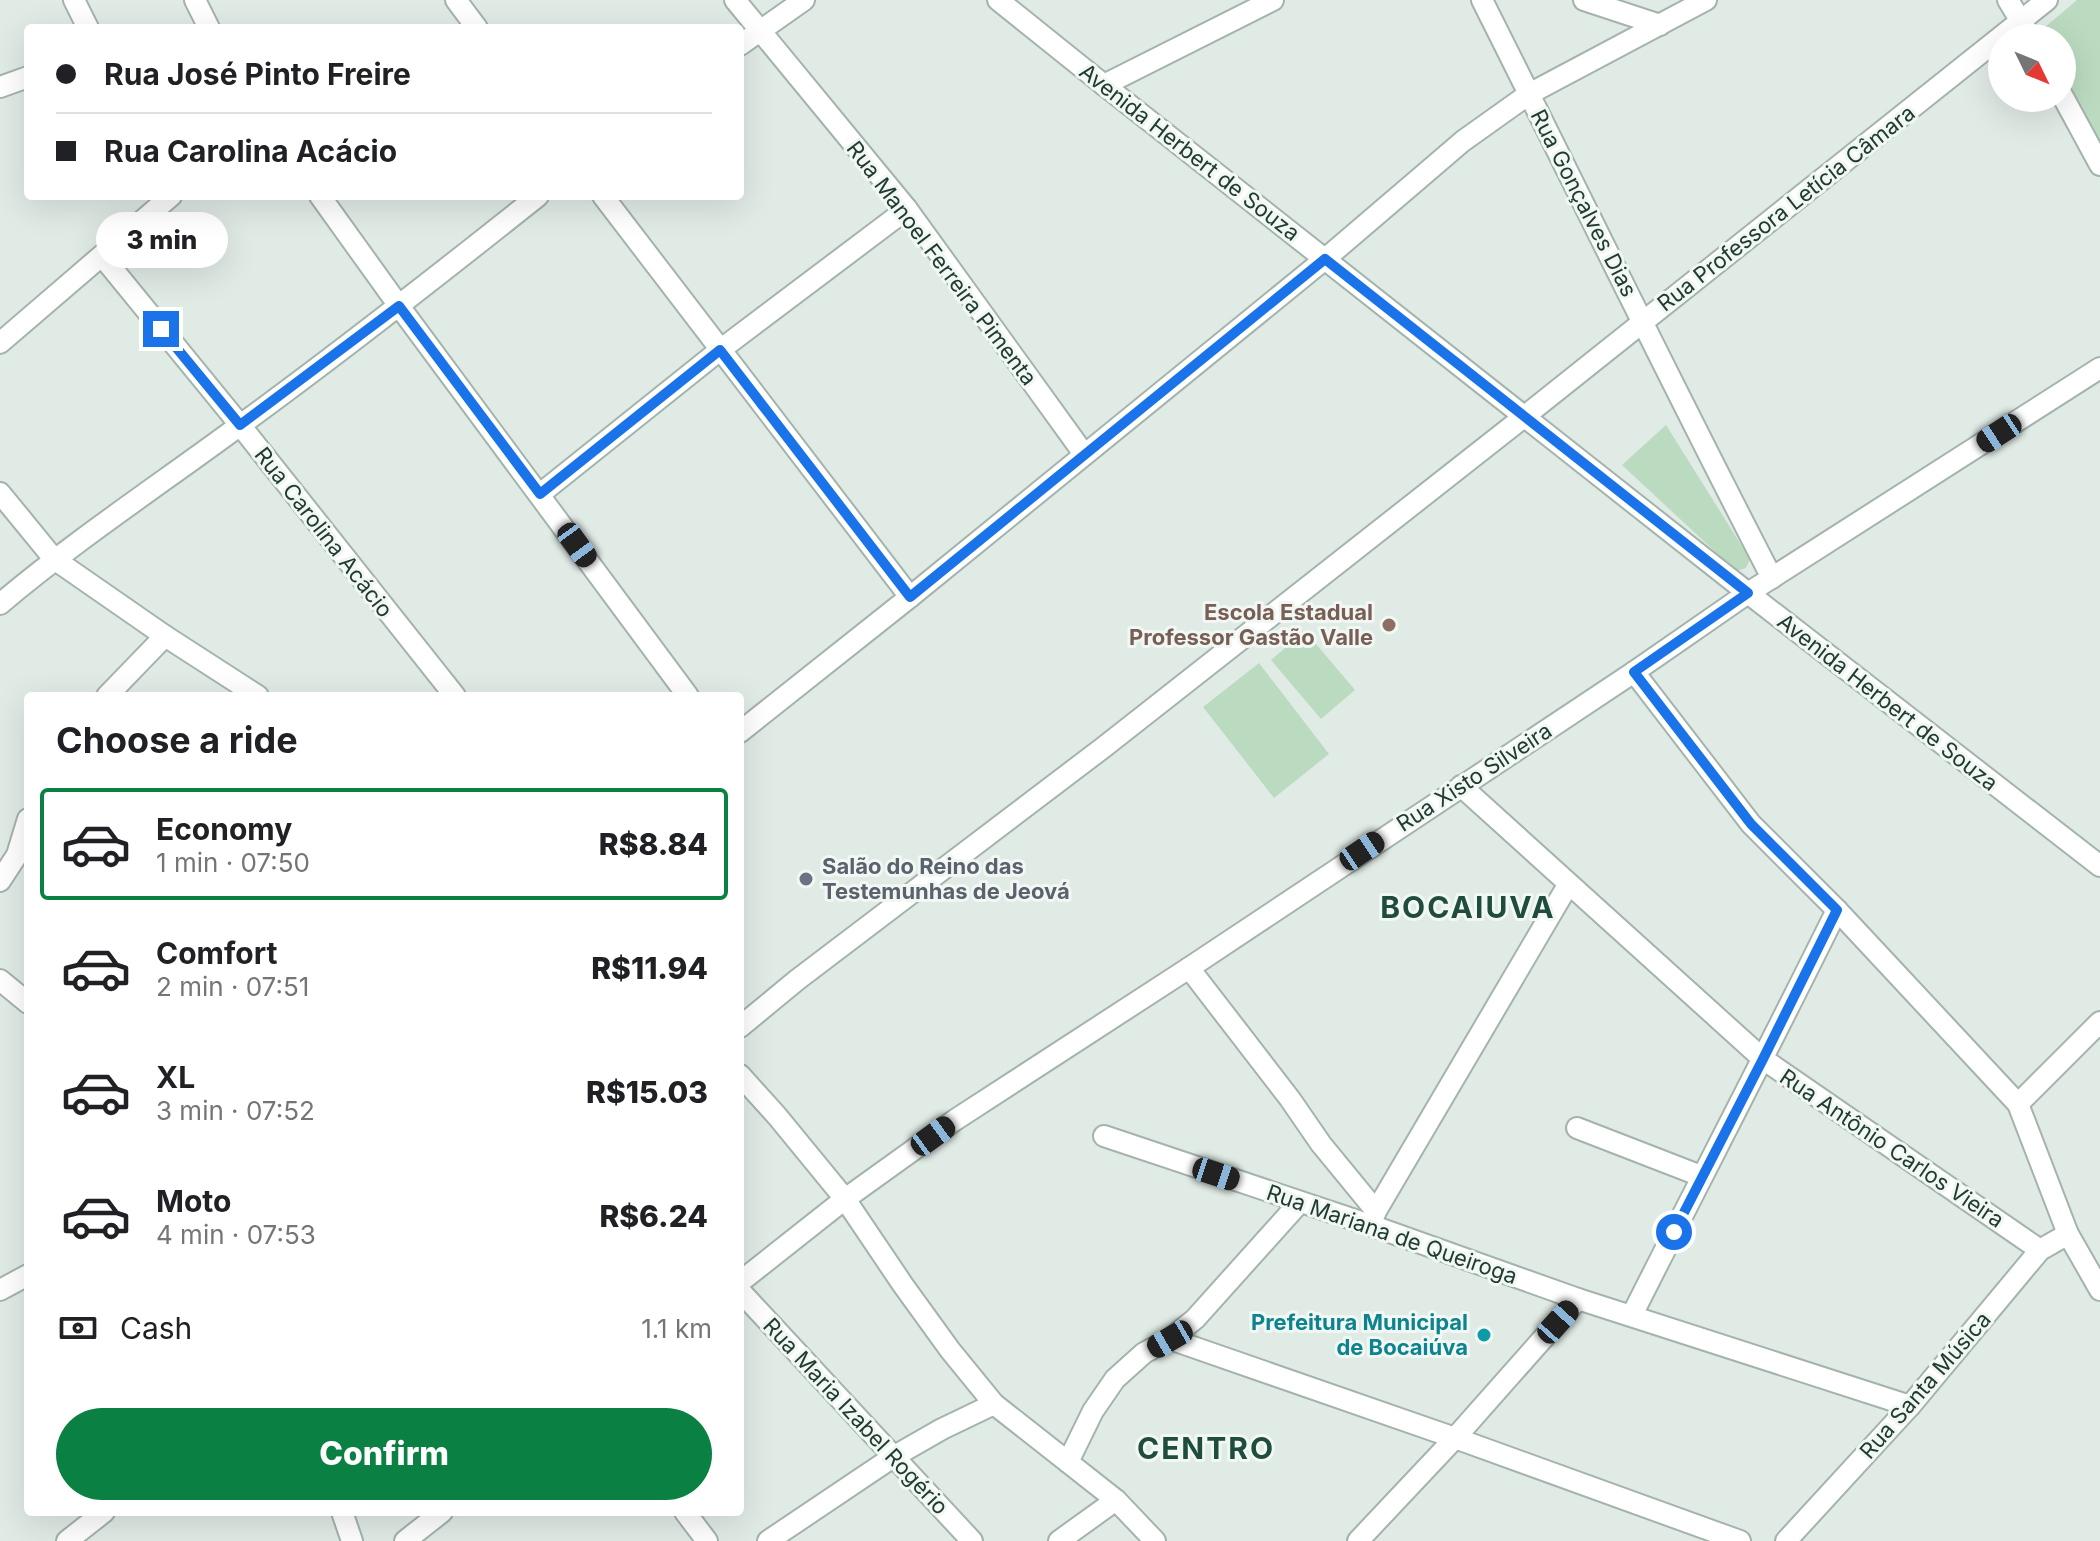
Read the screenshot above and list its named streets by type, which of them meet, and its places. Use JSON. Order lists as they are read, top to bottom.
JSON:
{
  "streets": {
    "street": [
      "Avenida Herbert de Souza",
      "Rua Gonçalves Dias",
      "Rua Professora Letícia Câmara",
      "Rua Manoel Ferreira Pimenta",
      "Rua Carolina Acácio",
      "Rua Xisto Silveira",
      "Rua Antônio Carlos Vieira",
      "Rua Mariana de Queiroga",
      "Rua Santa Música",
      "Rua Maria Izabel Rogério"
    ]
  },
  "crossings": [
    ["Avenida Herbert de Souza", "Rua Professora Letícia Câmara"],
    ["Avenida Herbert de Souza", "Rua Xisto Silveira"],
    ["Rua Gonçalves Dias", "Rua Professora Letícia Câmara"],
    ["Rua Gonçalves Dias", "Rua Xisto Silveira"],
    ["Rua Xisto Silveira", "Rua Antônio Carlos Vieira"],
    ["Rua Antônio Carlos Vieira", "Rua Santa Música"],
    ["Rua Mariana de Queiroga", "Rua Santa Música"]
  ],
  "districts": ["BOCAIUVA", "CENTRO"],
  "places": ["Escola Estadual Professor Gastão Valle", "Salão do Reino das Testemunhas de Jeová", "Prefeitura Municipal de Bocaiúva"],
  "north": "bottom right",
  "page": {
    "banner": ["Rua José Pinto Freire", "Rua Carolina Acácio"],
    "bubble": "3 min",
    "heading": "Choose a ride",
    "list": [
      {
        "name": "Economy",
        "note": "1 min · 07:50",
        "value": "R$8.84"
      },
      {
        "name": "Comfort",
        "note": "2 min · 07:51",
        "value": "R$11.94"
      },
      {
        "name": "XL",
        "note": "3 min · 07:52",
        "value": "R$15.03"
      },
      {
        "name": "Moto",
        "note": "4 min · 07:53",
        "value": "R$6.24"
      }
    ],
    "pay": ["Cash", "1.1 km"],
    "buttons": "Confirm"
  }
}
